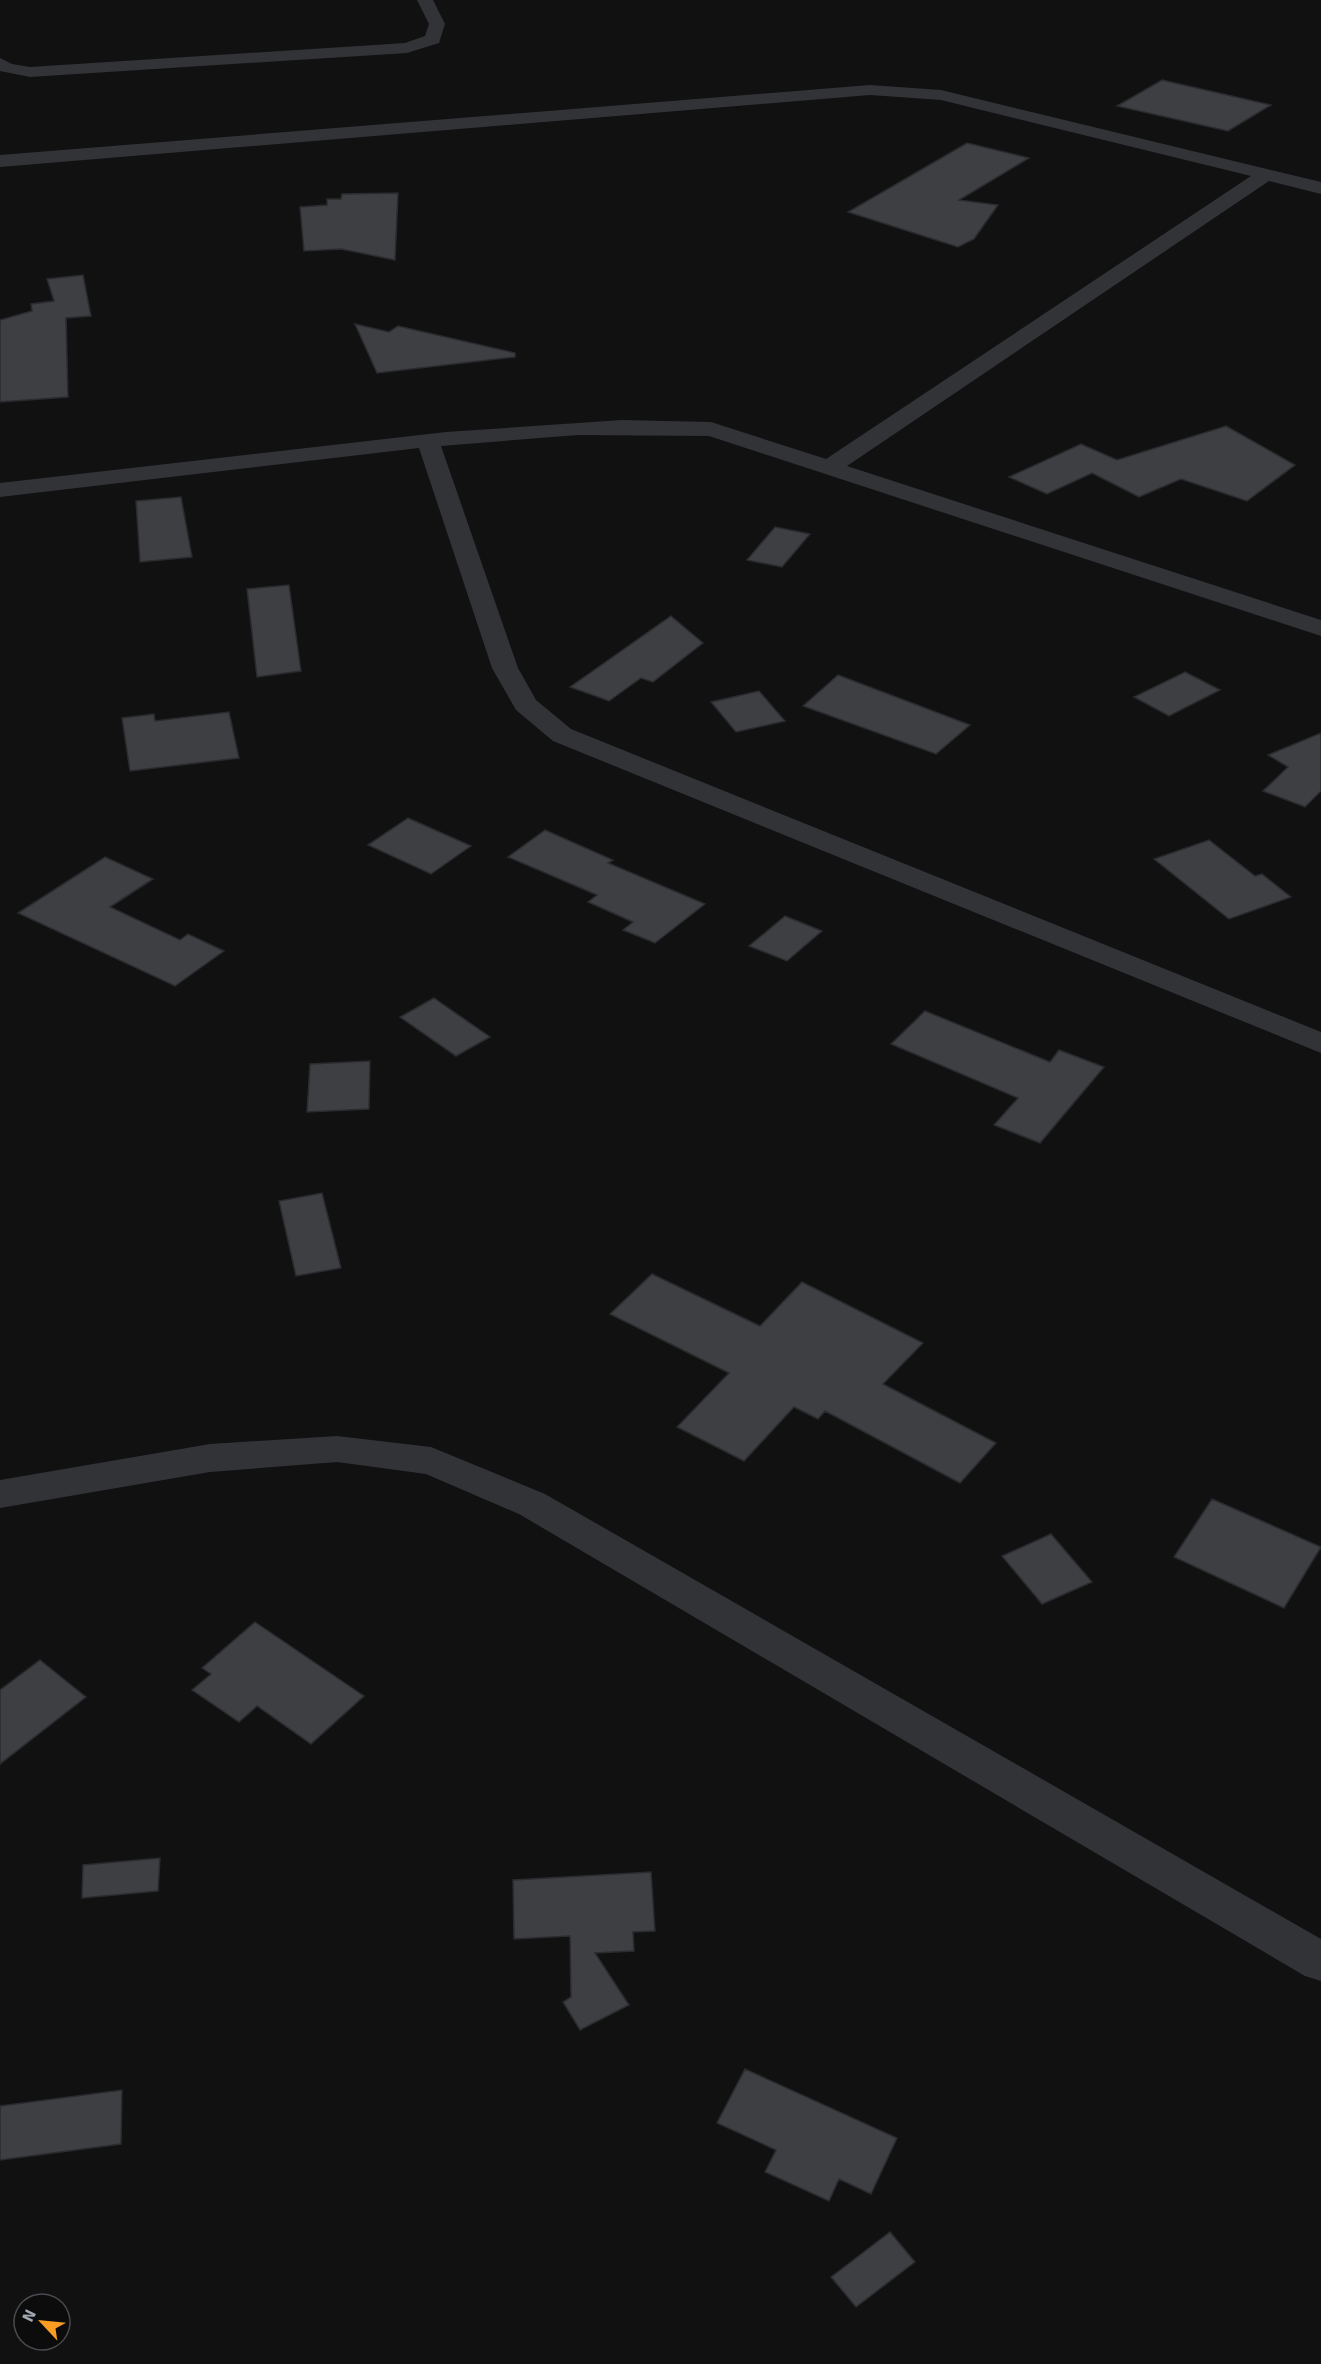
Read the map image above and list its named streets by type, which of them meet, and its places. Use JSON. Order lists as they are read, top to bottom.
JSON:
{
  "north": "top left"
}
